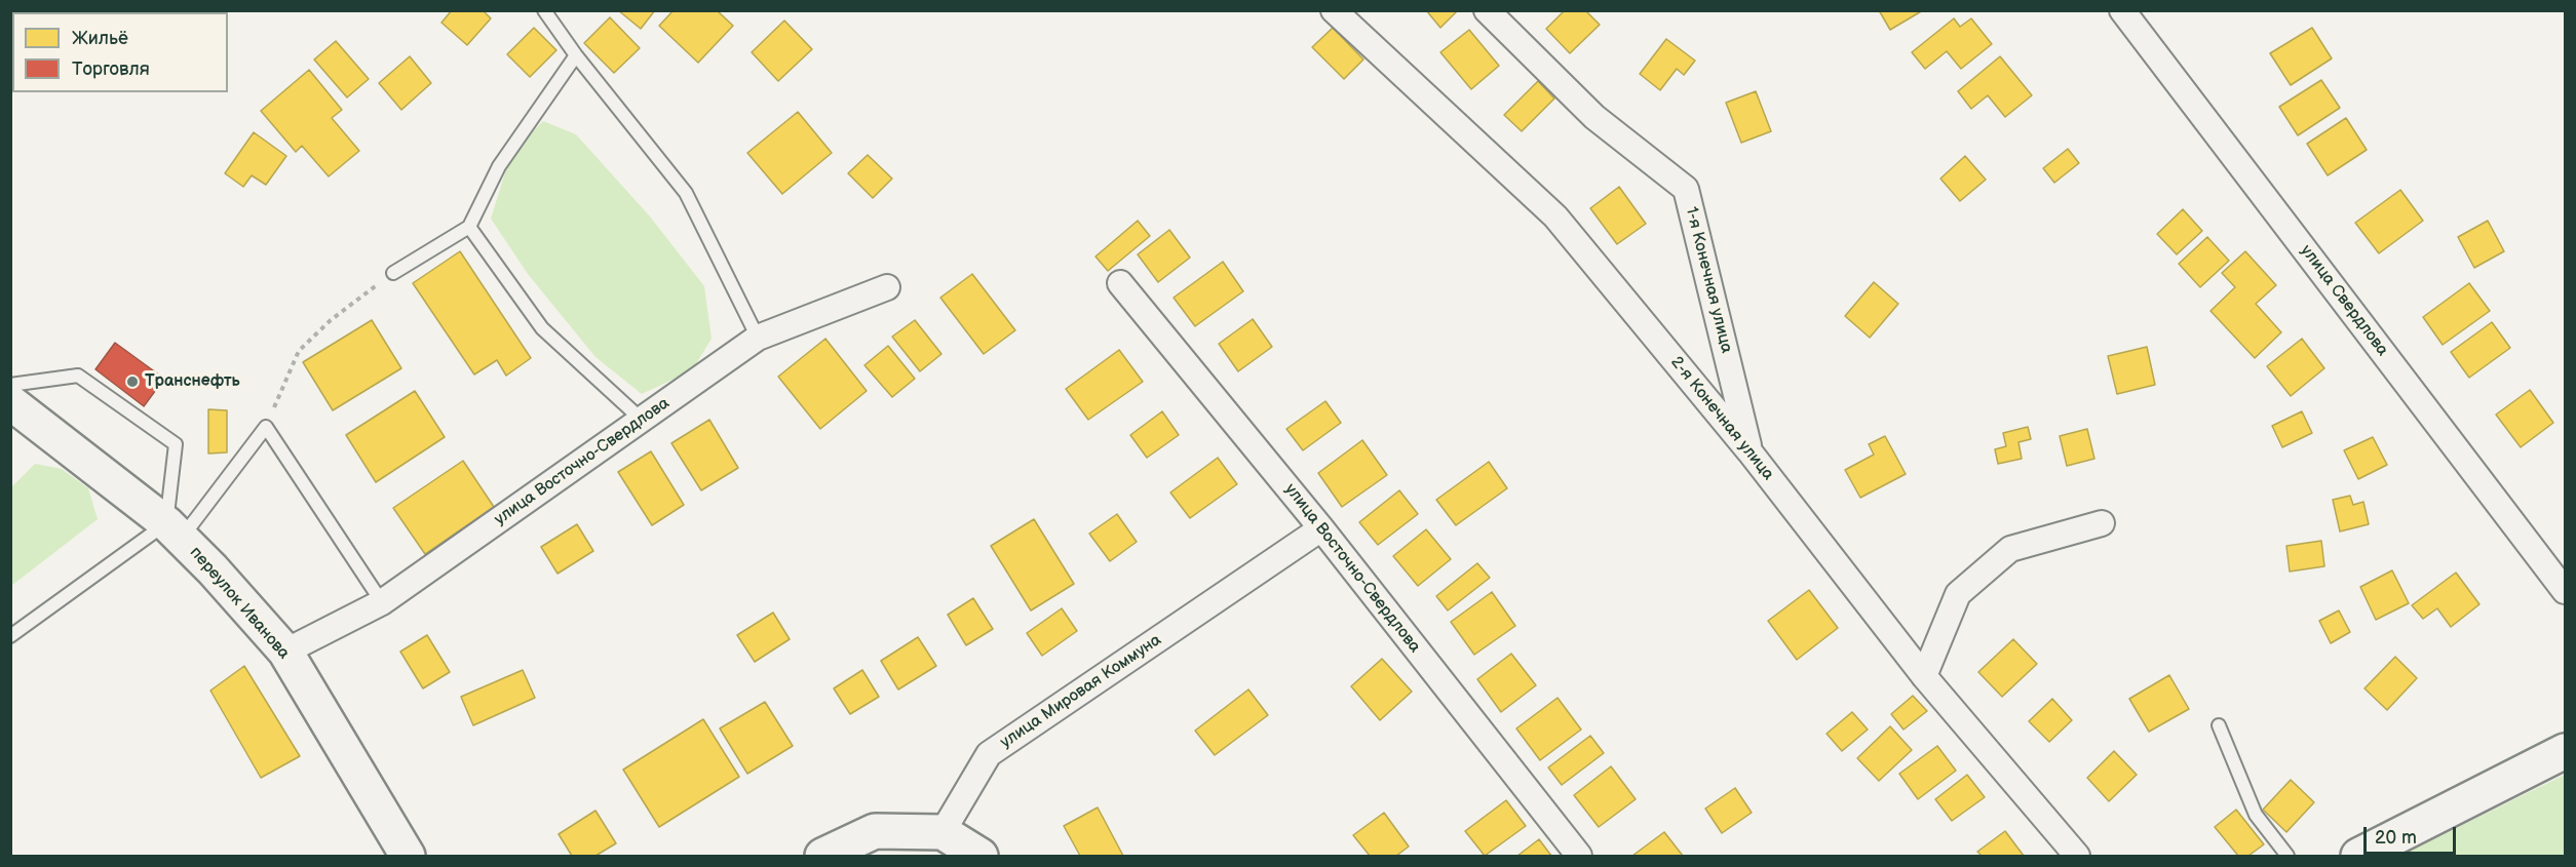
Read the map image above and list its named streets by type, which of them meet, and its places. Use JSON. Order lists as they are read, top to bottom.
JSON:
{
  "streets": {
    "main road": ["переулок Иванова"],
    "street": [
      "1-я Конечная улица",
      "улица Свердлова",
      "2-я Конечная улица",
      "улица Восточно-Свердлова",
      "улица Мировая Коммуна"
    ]
  },
  "crossings": [
    ["1-я Конечная улица", "2-я Конечная улица"],
    ["улица Восточно-Свердлова", "переулок Иванова"],
    ["улица Восточно-Свердлова", "улица Мировая Коммуна"]
  ],
  "places": ["Транснефть"],
  "legend": ["Жильё", "Торговля"],
  "scale_bar": "20 m"
}
